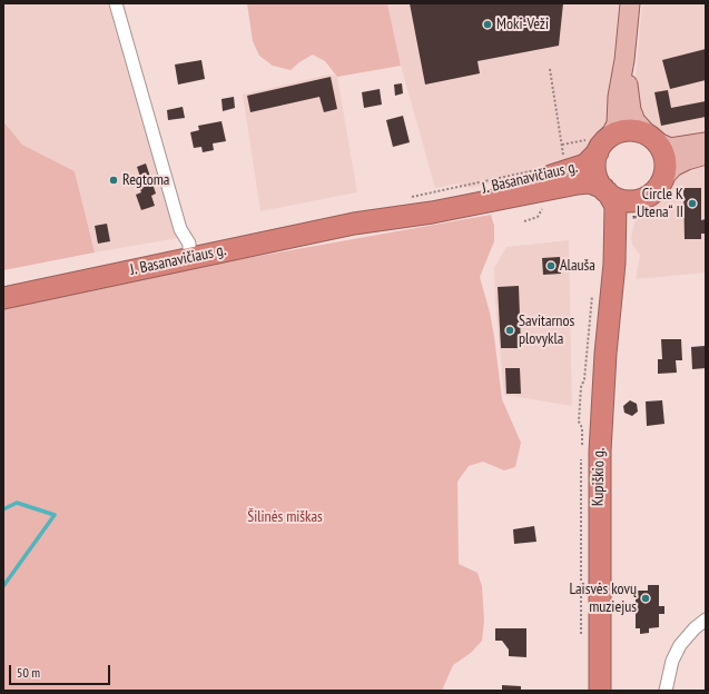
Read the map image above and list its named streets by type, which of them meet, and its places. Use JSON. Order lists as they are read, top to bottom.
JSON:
{
  "streets": {
    "highway": ["J. Basanavičiaus g.", "Kupiškio g."]
  },
  "crossings": [
    ["J. Basanavičiaus g.", "Kupiškio g."]
  ],
  "parks": ["Šilinės miškas"],
  "places": [
    "Moki-Veži",
    "Regtoma",
    "Circle K „Utena“ II",
    "Alauša",
    "Savitarnos plovykla",
    "Laisvės kovų muziejus"
  ],
  "scale_bar": "50 m"
}
